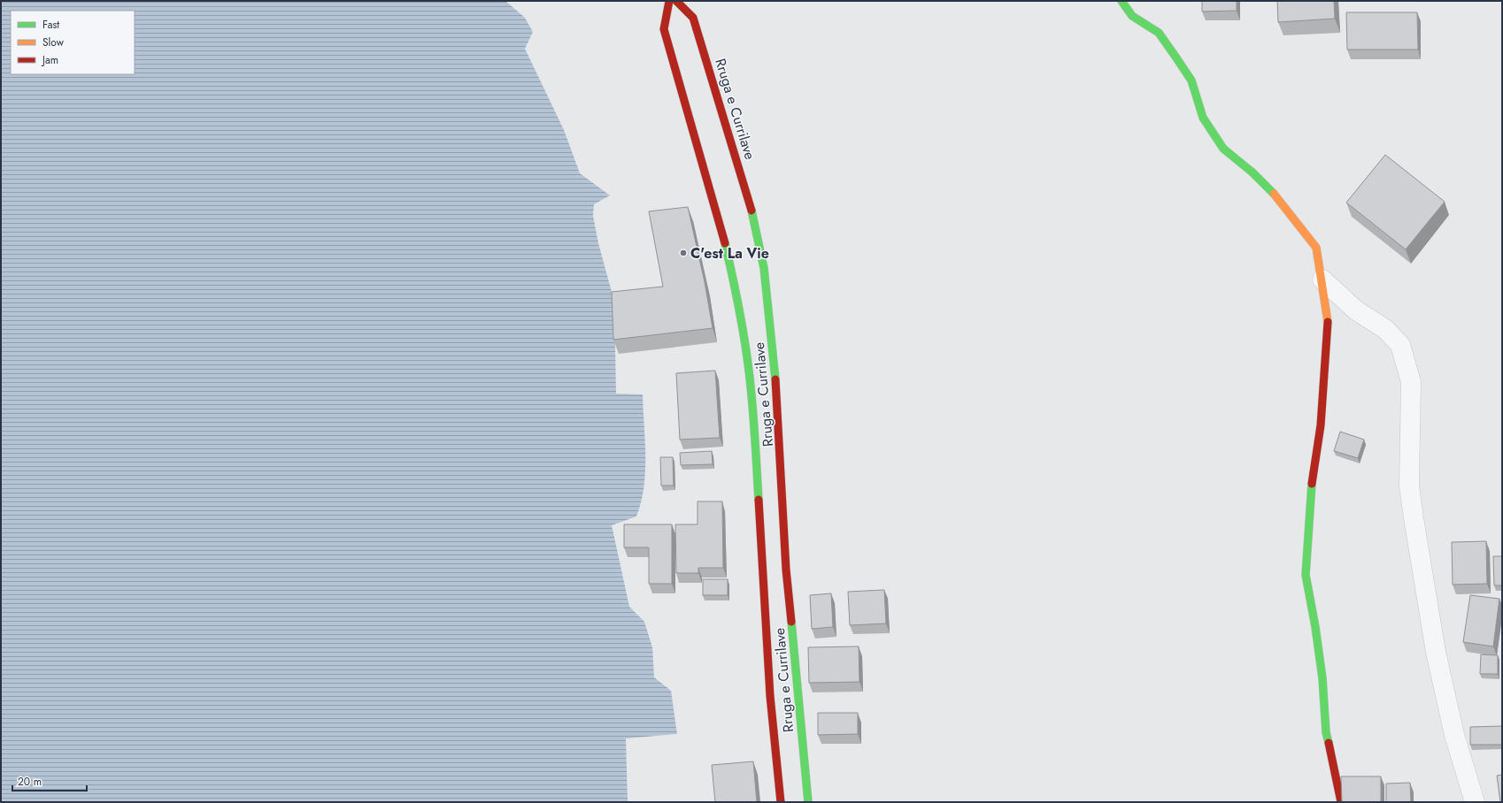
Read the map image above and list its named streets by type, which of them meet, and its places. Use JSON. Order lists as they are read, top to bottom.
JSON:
{
  "streets": {
    "main road": ["Rruga e Currilave"]
  },
  "places": ["C'est La Vie"],
  "legend": ["Fast", "Slow", "Jam"],
  "scale_bar": "20 m"
}
